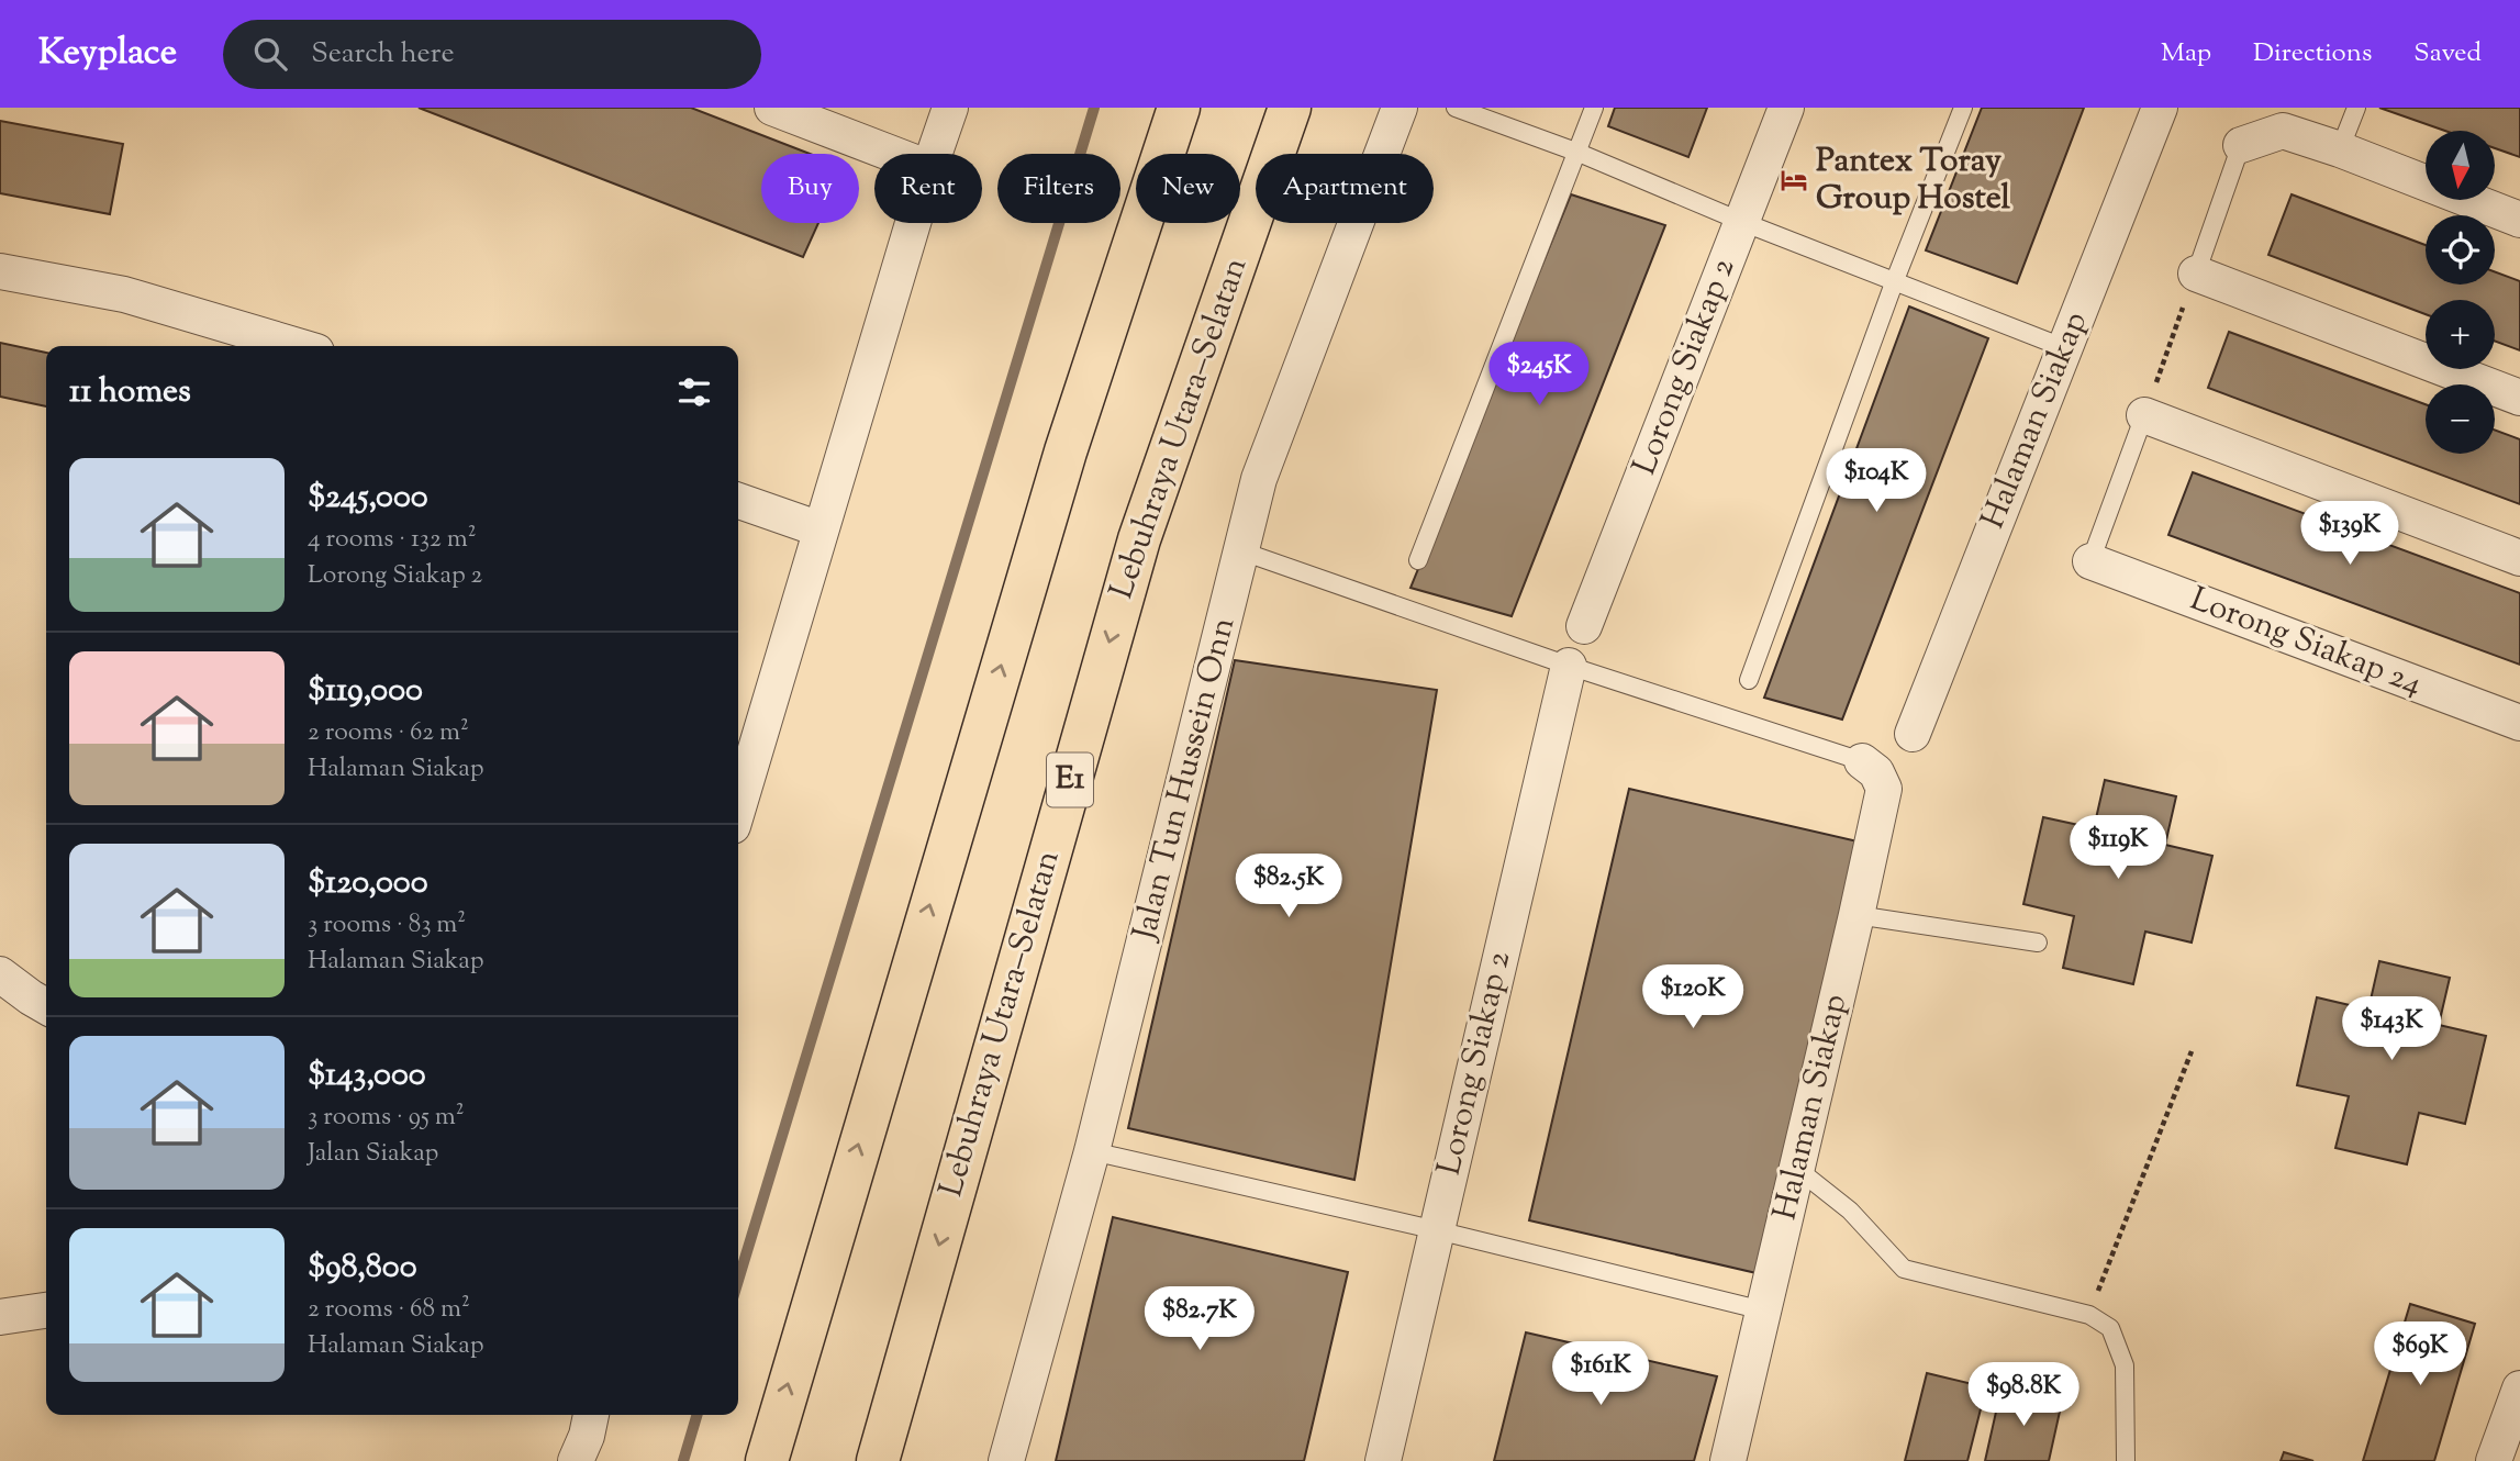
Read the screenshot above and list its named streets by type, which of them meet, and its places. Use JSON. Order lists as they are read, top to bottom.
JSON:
{
  "streets": {
    "highway": ["Lebuhraya Utara–Selatan", "E1"],
    "street": [
      "Lorong Siakap 2",
      "Halaman Siakap",
      "Lorong Siakap 24",
      "Jalan Tun Hussein Onn"
    ]
  },
  "places": {
    "hotel": ["Pantex Toray Group Hostel"]
  },
  "north": "bottom",
  "page": {
    "header": "Keyplace",
    "search": "Search here",
    "nav": ["Map", "Directions", "Saved"],
    "map_buttons": ["+", "−"],
    "chip": [
      "Buy",
      "Rent",
      "Filters",
      "New",
      "Apartment"
    ],
    "price": [
      "$245K",
      "$104K",
      "$139K",
      "$119K",
      "$82.5K",
      "$120K",
      "$143K",
      "$82.7K",
      "$69K",
      "$161K",
      "$98.8K"
    ],
    "heading": "11 homes",
    "list": [
      {
        "name": "$245,000",
        "note": "4 rooms · 132 m² · Lorong Siakap 2"
      },
      {
        "name": "$119,000",
        "note": "2 rooms · 62 m² · Halaman Siakap"
      },
      {
        "name": "$120,000",
        "note": "3 rooms · 83 m² · Halaman Siakap"
      },
      {
        "name": "$143,000",
        "note": "3 rooms · 95 m² · Jalan Siakap"
      },
      {
        "name": "$98,800",
        "note": "2 rooms · 68 m² · Halaman Siakap"
      }
    ]
  }
}
